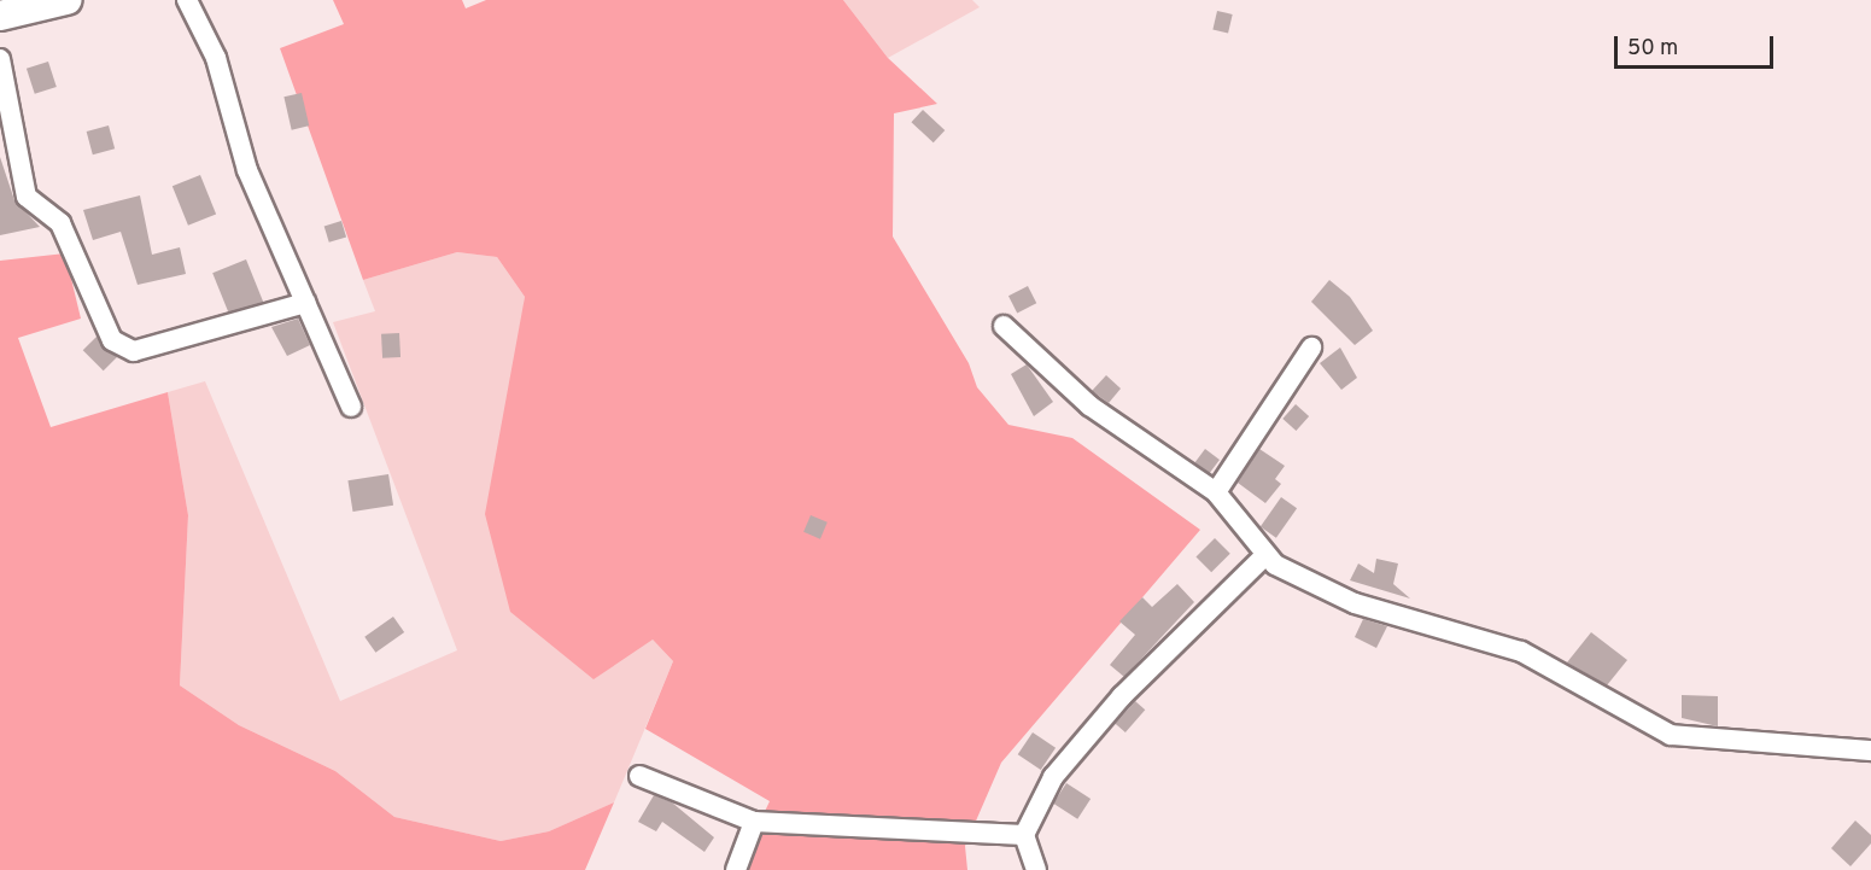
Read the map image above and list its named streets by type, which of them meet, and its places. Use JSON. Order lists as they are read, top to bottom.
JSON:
{
  "scale_bar": "50 m"
}
